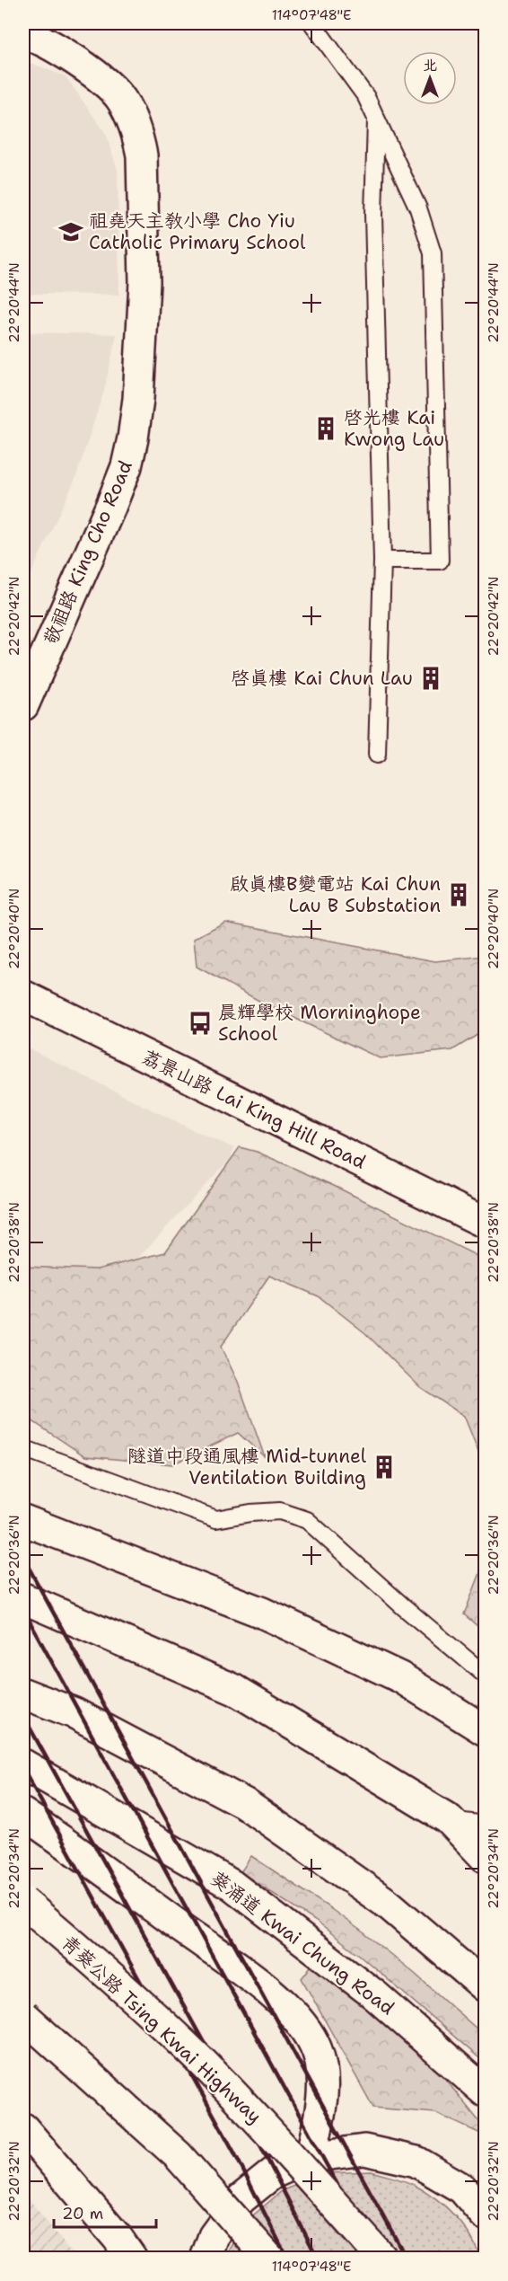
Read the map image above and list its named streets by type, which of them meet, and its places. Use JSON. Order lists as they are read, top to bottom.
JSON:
{
  "streets": {
    "main road": [
      "敬祖路 King Cho Road",
      "荔景山路 Lai King Hill Road",
      "葵涌道 Kwai Chung Road",
      "青葵公路 Tsing Kwai Highway"
    ]
  },
  "places": {
    "school or university": ["祖堯天主教小學 Cho Yiu Catholic Primary School"],
    "building": [
      "啓光樓 Kai Kwong Lau",
      "啓真樓 Kai Chun Lau",
      "啟真樓B變電站 Kai Chun Lau B Substation",
      "隧道中段通風樓 Mid-tunnel Ventilation Building"
    ],
    "bus stop": ["晨輝學校 Morninghope School"]
  },
  "scale_bar": "20 m",
  "north": "top",
  "coordinates": [
    "114°07'48\"E",
    "22°20'44\"N",
    "22°20'42\"N",
    "22°20'40\"N",
    "22°20'38\"N",
    "22°20'36\"N",
    "22°20'34\"N",
    "22°20'32\"N"
  ]
}
